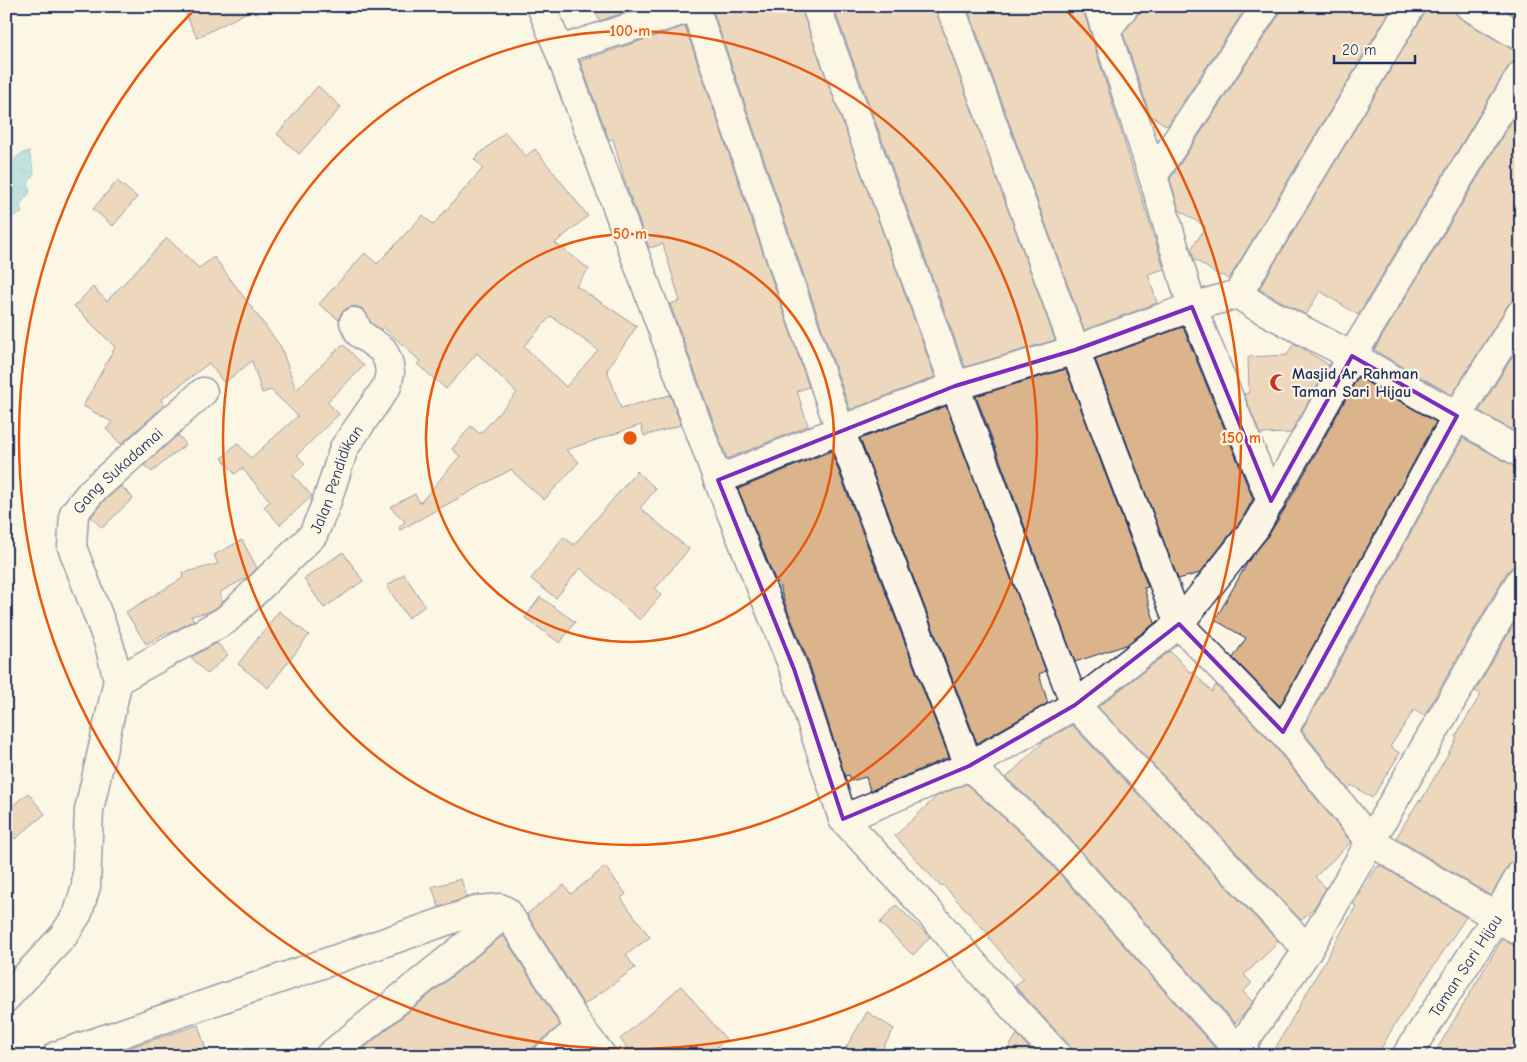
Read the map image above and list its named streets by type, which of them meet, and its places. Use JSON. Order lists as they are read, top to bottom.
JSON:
{
  "streets": {
    "street": ["Gang Sukadamai", "Jalan Pendidikan", "Taman Sari Hijau"]
  },
  "crossings": [
    ["Gang Sukadamai", "Jalan Pendidikan"]
  ],
  "places": {
    "mosque": ["Masjid Ar Rahman Taman Sari Hijau"]
  },
  "scale_bar": "20 m",
  "rings": ["100 m", "50 m", "150 m"]
}
